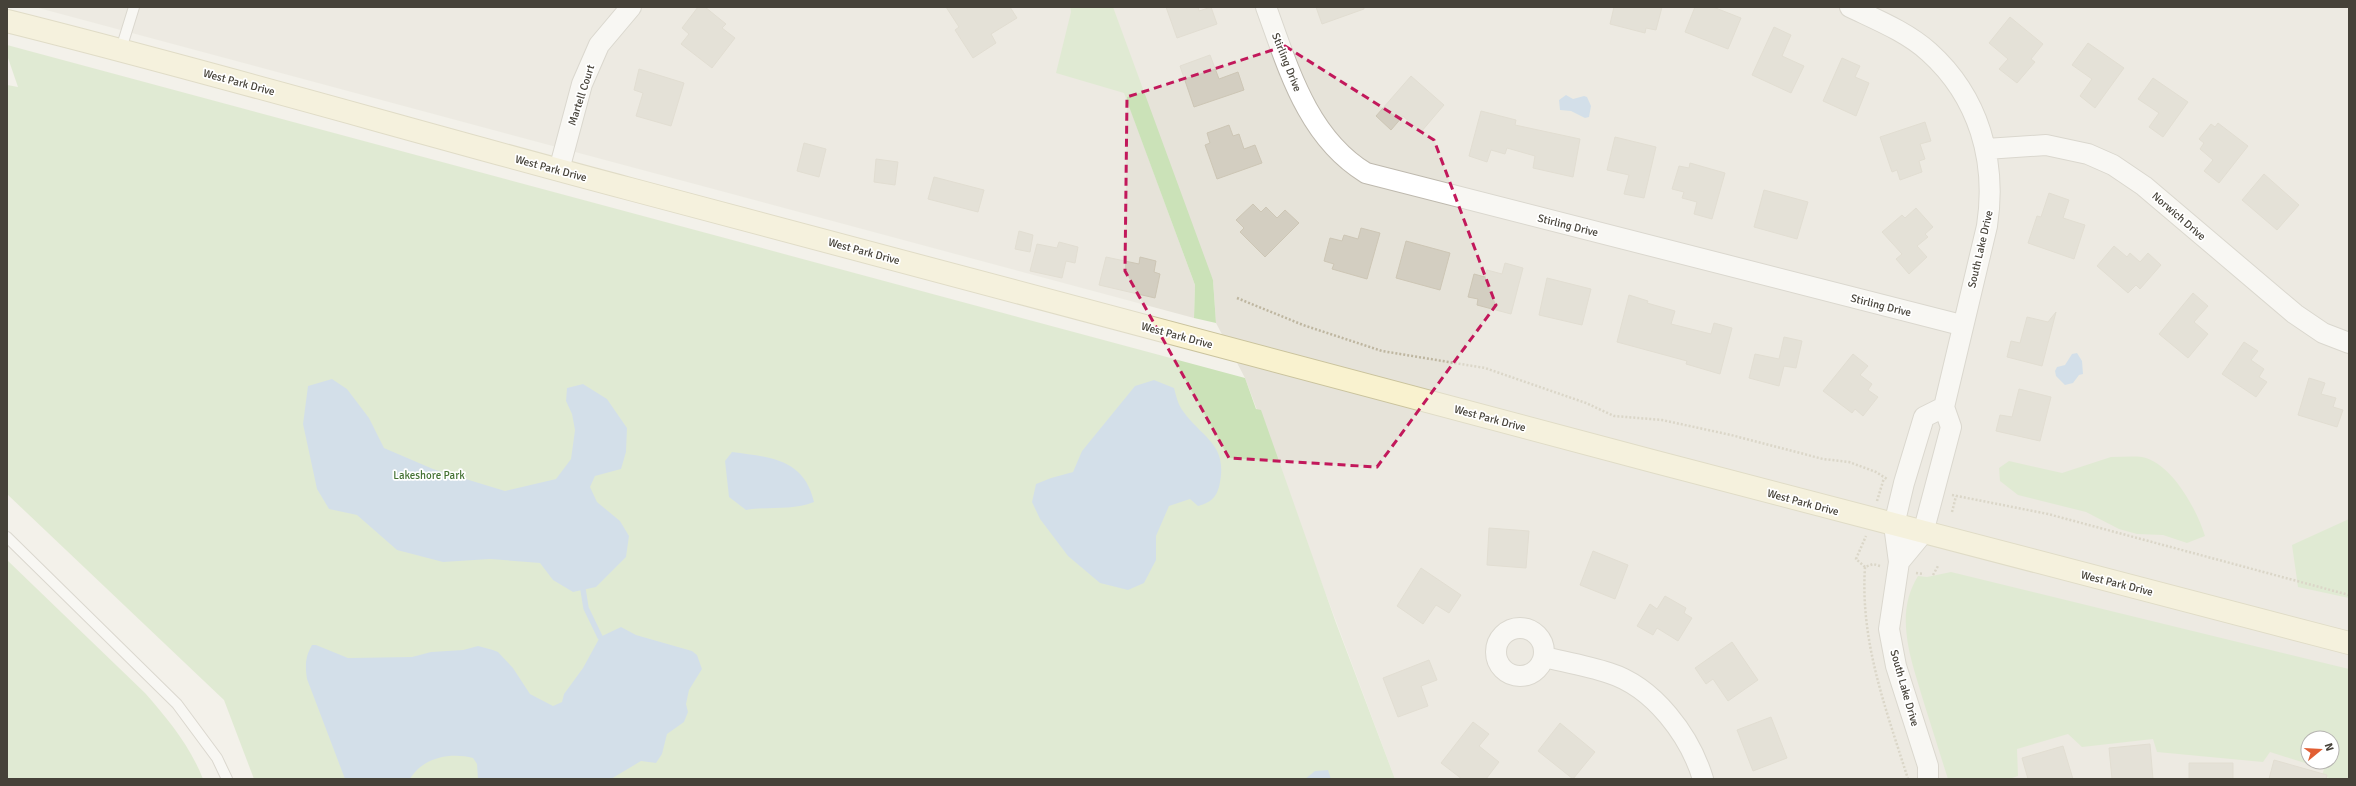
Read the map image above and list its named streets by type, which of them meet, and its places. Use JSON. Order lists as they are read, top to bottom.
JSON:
{
  "streets": {
    "street": [
      "Stirling Drive",
      "West Park Drive",
      "Martell Court",
      "Norwich Drive",
      "South Lake Drive"
    ]
  },
  "crossings": [
    ["Stirling Drive", "South Lake Drive"],
    ["West Park Drive", "Martell Court"],
    ["West Park Drive", "South Lake Drive"],
    ["Norwich Drive", "South Lake Drive"]
  ],
  "parks": ["Lakeshore Park"],
  "north": "right"
}
